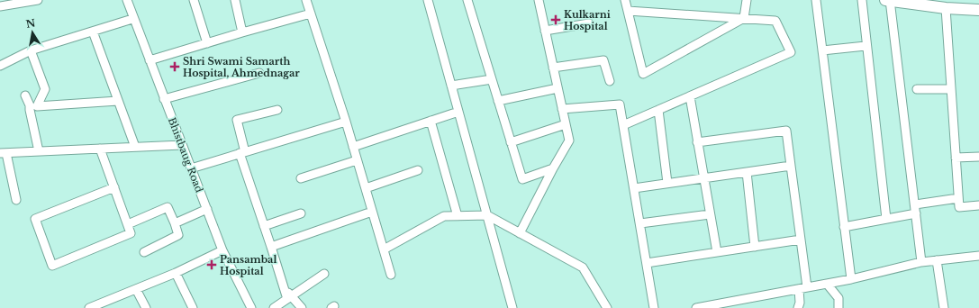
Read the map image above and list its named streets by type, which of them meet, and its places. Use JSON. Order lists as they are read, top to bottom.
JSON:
{
  "streets": {
    "street": ["Bhistbaug Road"]
  },
  "places": {
    "health": ["Kulkarni Hospital", "Shri Swami Samarth Hospital, Ahmednagar", "Pansambal Hospital"]
  },
  "north": "top"
}
